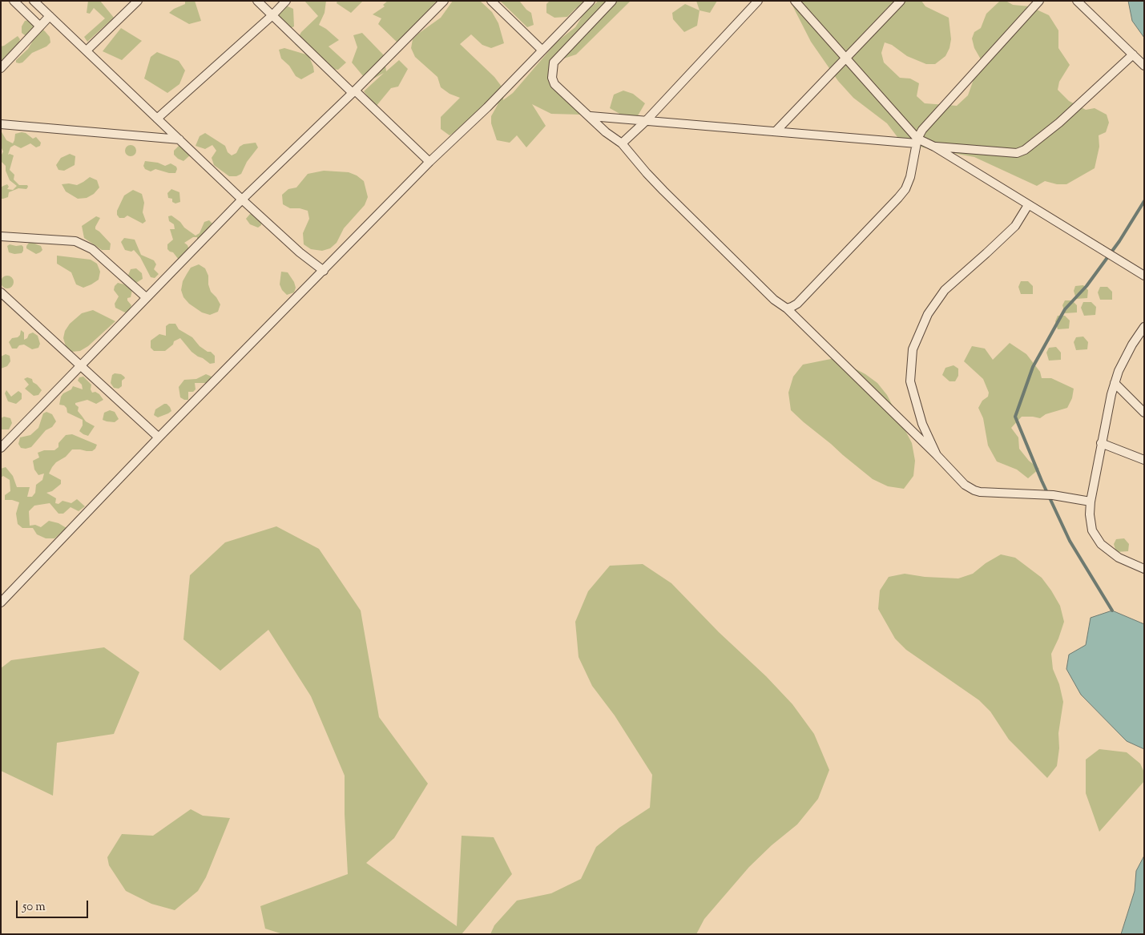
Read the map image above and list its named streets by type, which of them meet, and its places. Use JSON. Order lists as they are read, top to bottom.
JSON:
{
  "scale_bar": "50 m"
}
